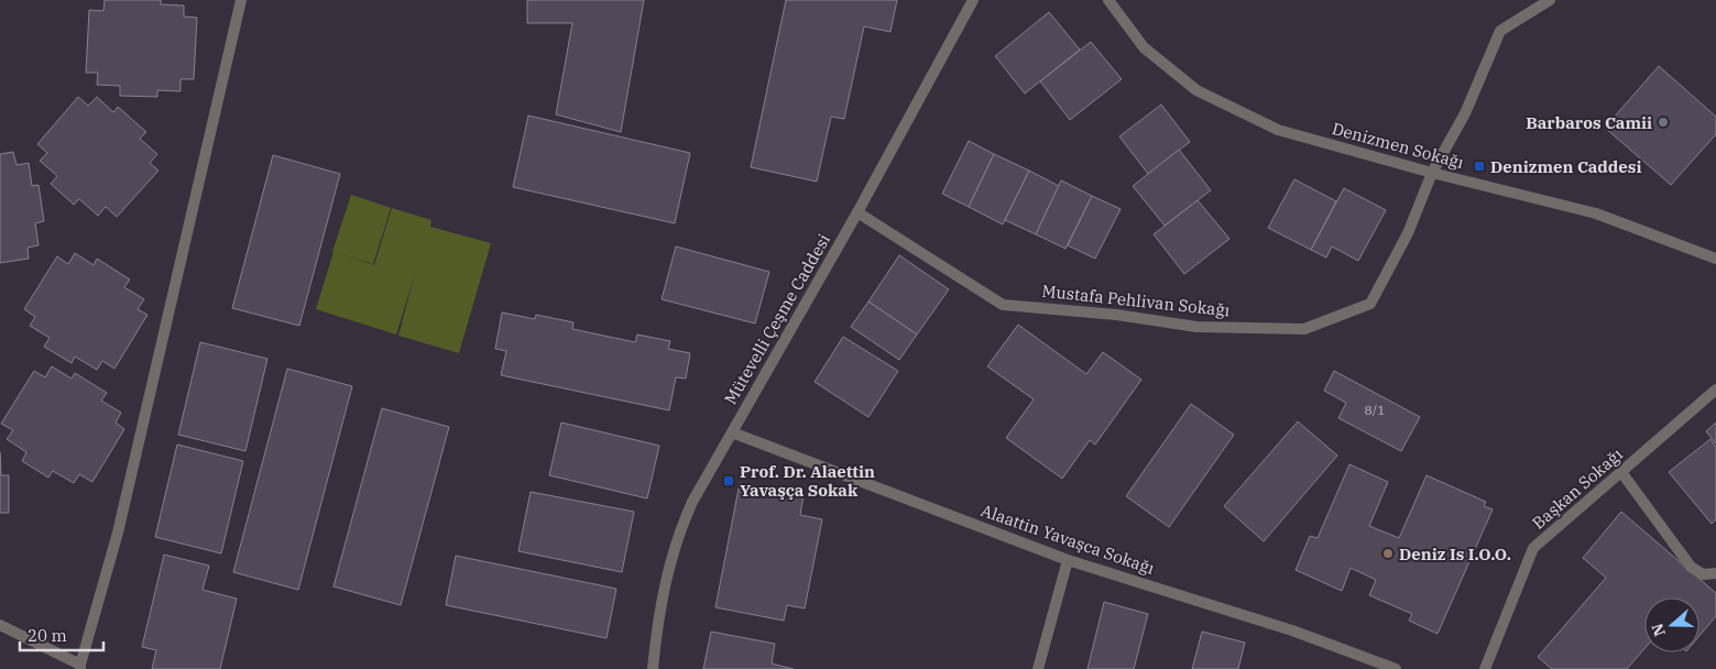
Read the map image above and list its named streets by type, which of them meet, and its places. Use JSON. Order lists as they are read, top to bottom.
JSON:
{
  "streets": {
    "street": [
      "Denizmen Sokağı",
      "Mustafa Pehlivan Sokağı",
      "Mütevelli Çeşme Caddesi",
      "Başkan Sokağı",
      "Alaattin Yavaşca Sokağı"
    ]
  },
  "crossings": [
    ["Denizmen Sokağı", "Mustafa Pehlivan Sokağı"],
    ["Mustafa Pehlivan Sokağı", "Mütevelli Çeşme Caddesi"],
    ["Mütevelli Çeşme Caddesi", "Alaattin Yavaşca Sokağı"]
  ],
  "places": {
    "other": ["Barbaros Camii", "Deniz Is I.O.O."],
    "transit": ["Denizmen Caddesi", "Prof. Dr. Alaettin Yavaşça Sokak"]
  },
  "house_numbers": ["8/1"],
  "scale_bar": "20 m",
  "north": "left"
}
